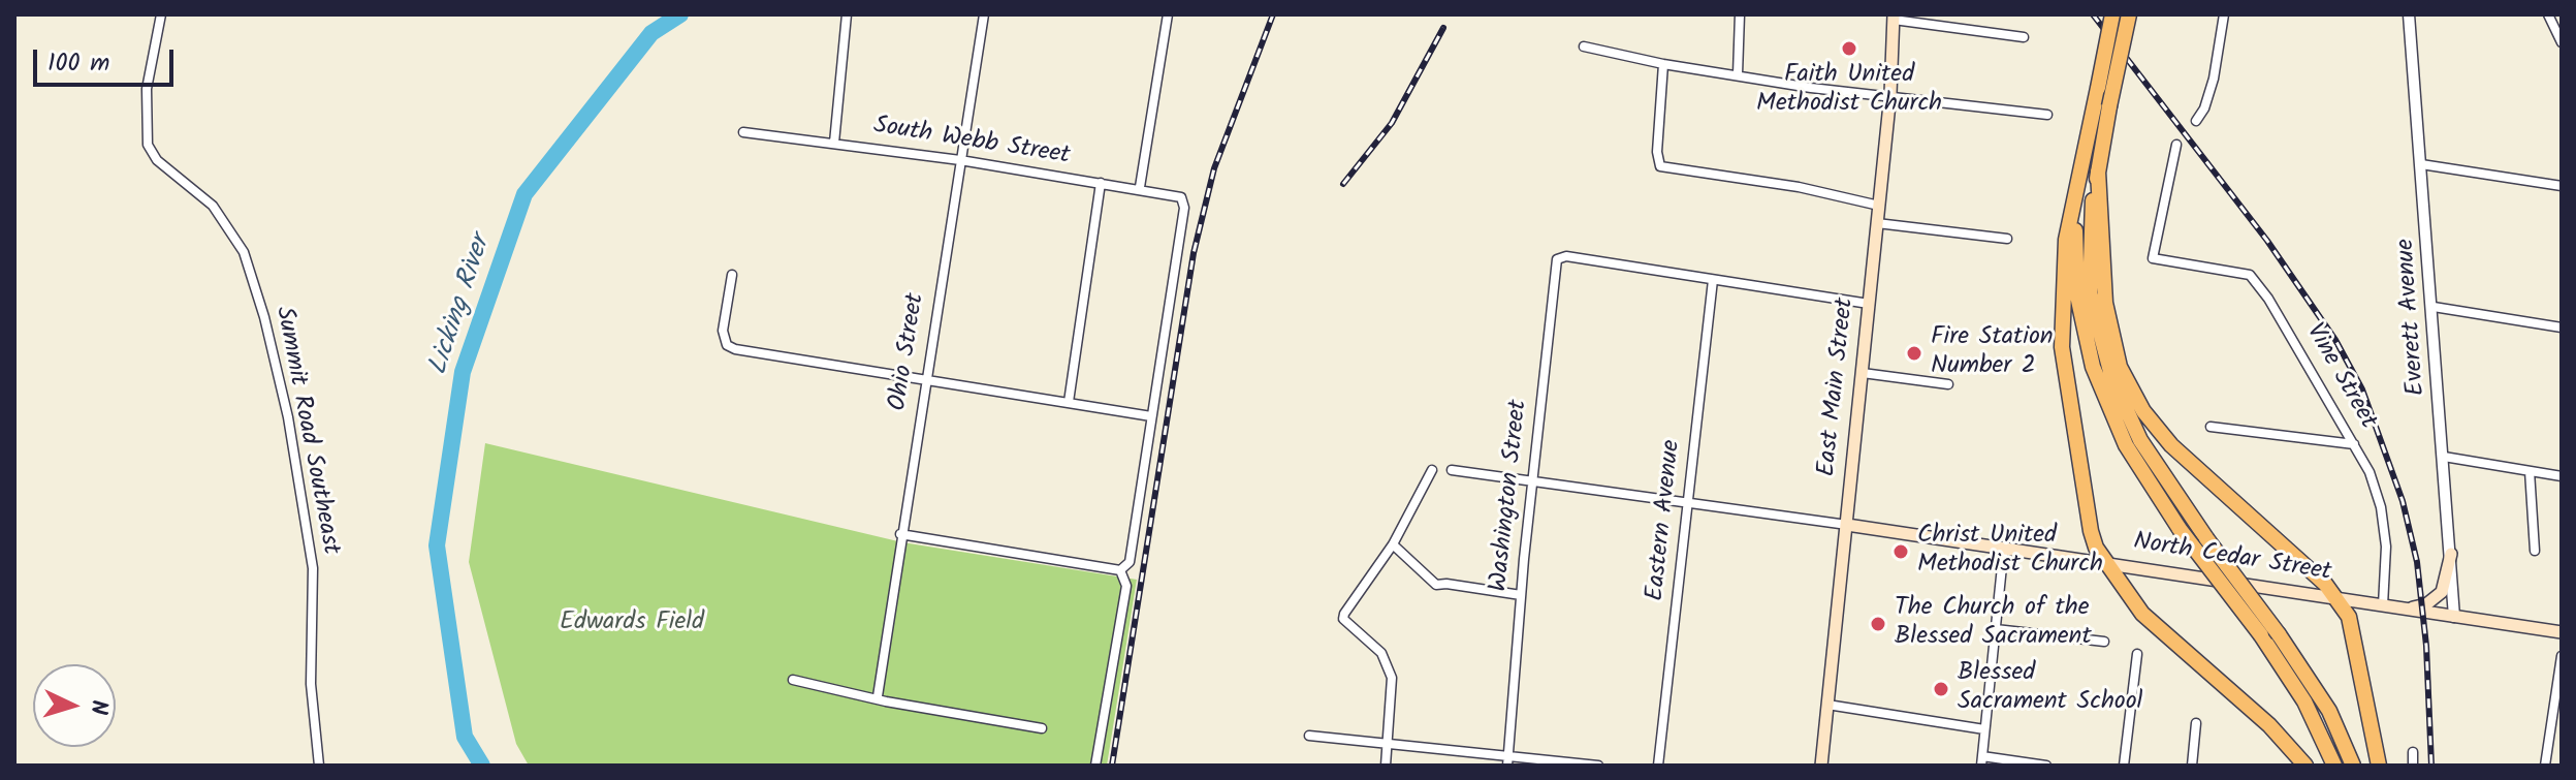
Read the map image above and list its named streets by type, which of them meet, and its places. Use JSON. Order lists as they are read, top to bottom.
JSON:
{
  "streets": {
    "main road": ["East Main Street", "North Cedar Street"],
    "street": [
      "South Webb Street",
      "Everett Avenue",
      "Ohio Street",
      "Vine Street",
      "Summit Road Southeast",
      "Washington Street",
      "Eastern Avenue"
    ]
  },
  "crossings": [
    ["South Webb Street", "Ohio Street"],
    ["Everett Avenue", "North Cedar Street"],
    ["Vine Street", "North Cedar Street"],
    ["East Main Street", "North Cedar Street"],
    ["Washington Street", "Eastern Avenue"]
  ],
  "water": ["Licking River"],
  "parks": ["Edwards Field"],
  "places": [
    "Faith United Methodist Church",
    "Fire Station Number 2",
    "Christ United Methodist Church",
    "The Church of the Blessed Sacrament",
    "Blessed Sacrament School"
  ],
  "scale_bar": "100 m",
  "north": "right"
}
